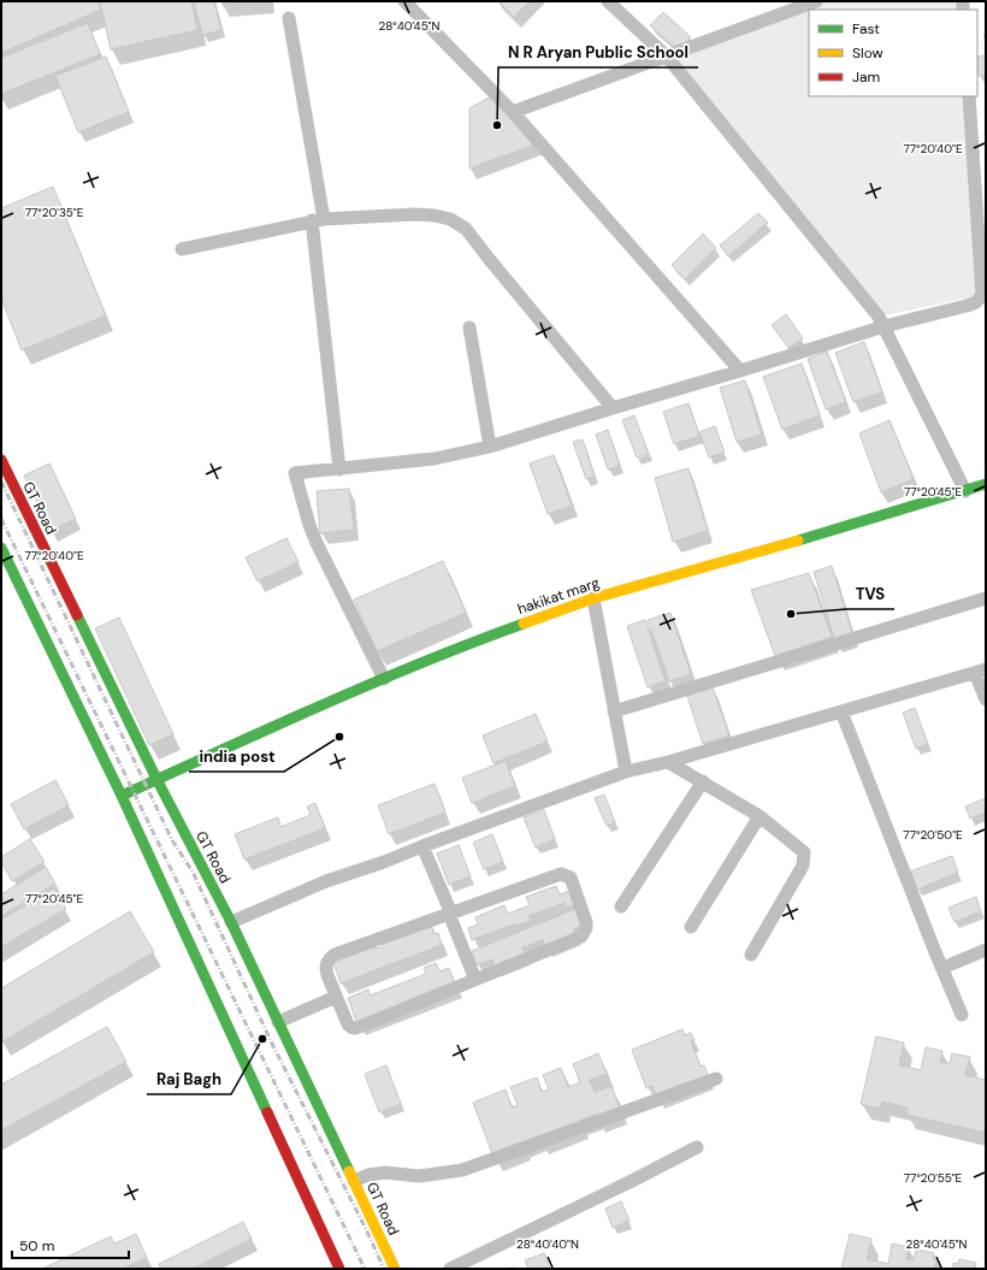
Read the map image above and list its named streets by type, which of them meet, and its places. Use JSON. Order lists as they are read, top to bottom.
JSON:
{
  "streets": {
    "main road": ["GT Road", "hakikat marg"]
  },
  "crossings": [
    ["GT Road", "hakikat marg"]
  ],
  "places": [
    "N R Aryan Public School",
    "TVS",
    "india post",
    "Raj Bagh"
  ],
  "legend": ["Fast", "Slow", "Jam"],
  "scale_bar": "50 m",
  "coordinates": [
    "28°40'45\"N",
    "77°20'40\"E",
    "77°20'35\"E",
    "77°20'45\"E",
    "77°20'50\"E",
    "77°20'55\"E",
    "28°40'40\"N"
  ]
}
